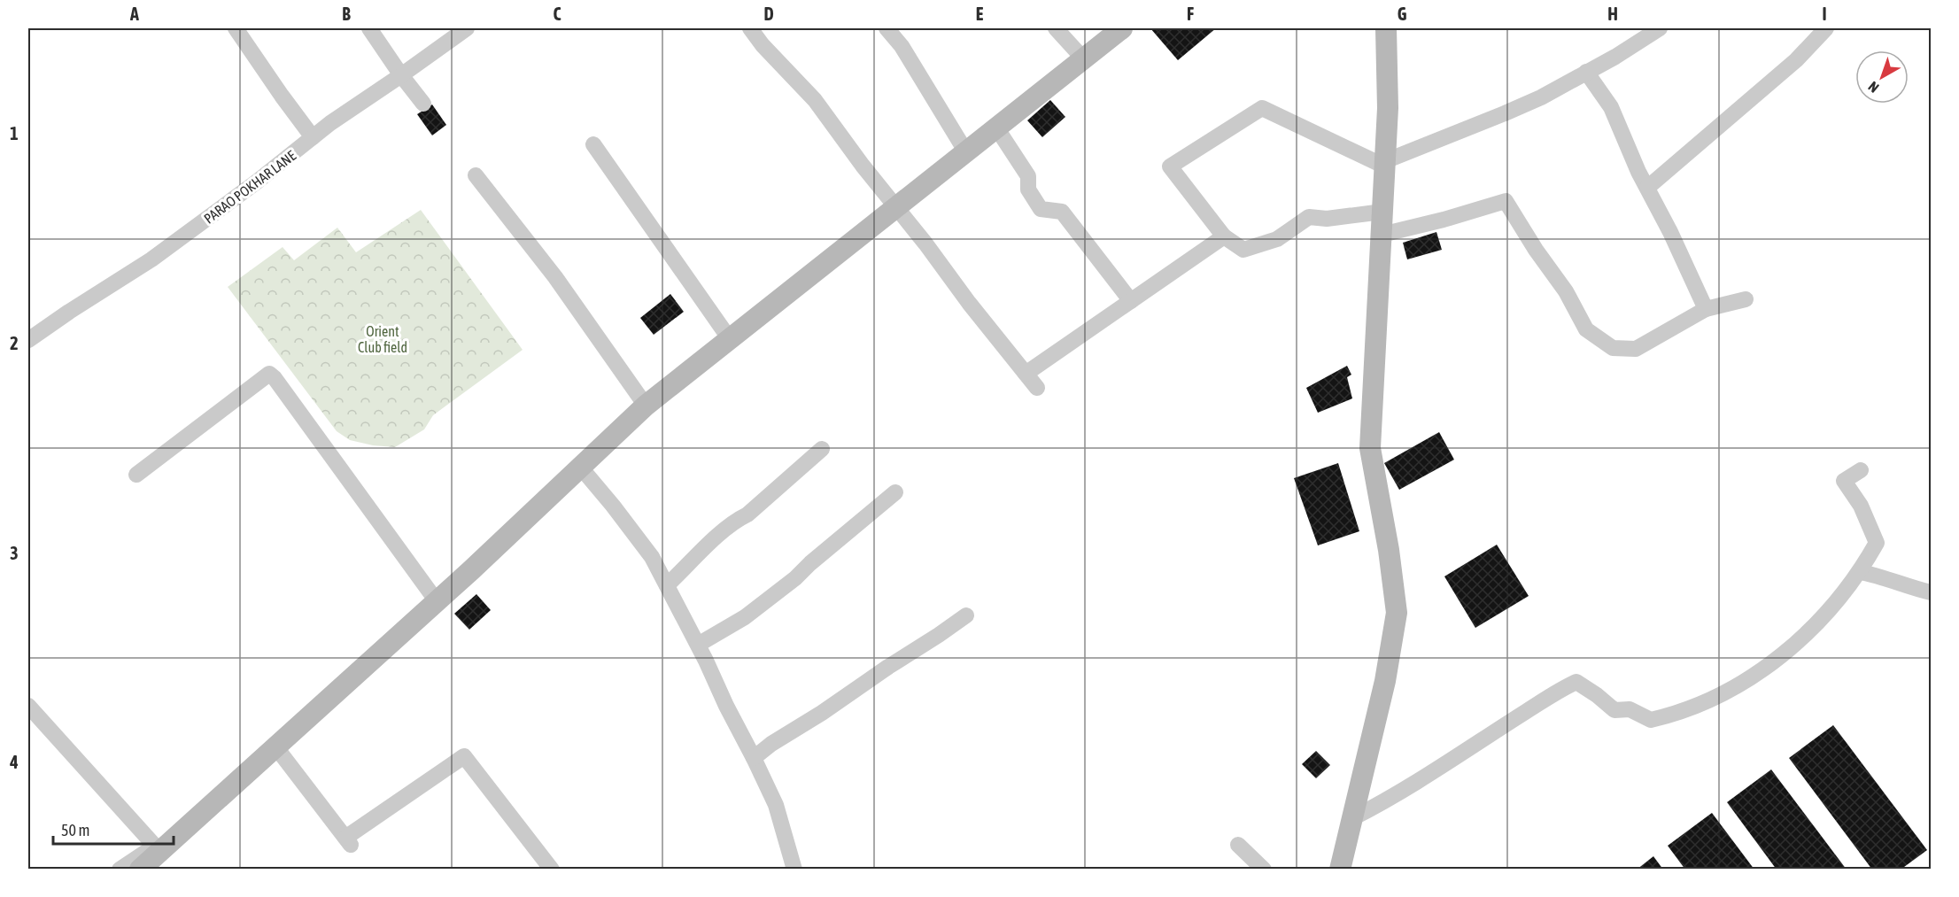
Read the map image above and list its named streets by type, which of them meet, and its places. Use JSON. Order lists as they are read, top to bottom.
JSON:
{
  "streets": {
    "street": ["PARAO POKHAR LANE"]
  },
  "parks": ["Orient Club field"],
  "scale_bar": "50 m",
  "north": "bottom left",
  "grid": {
    "columns": [
      "A",
      "B",
      "C",
      "D",
      "E",
      "F",
      "G",
      "H",
      "I"
    ],
    "rows": [
      "1",
      "2",
      "3",
      "4"
    ]
  }
}
